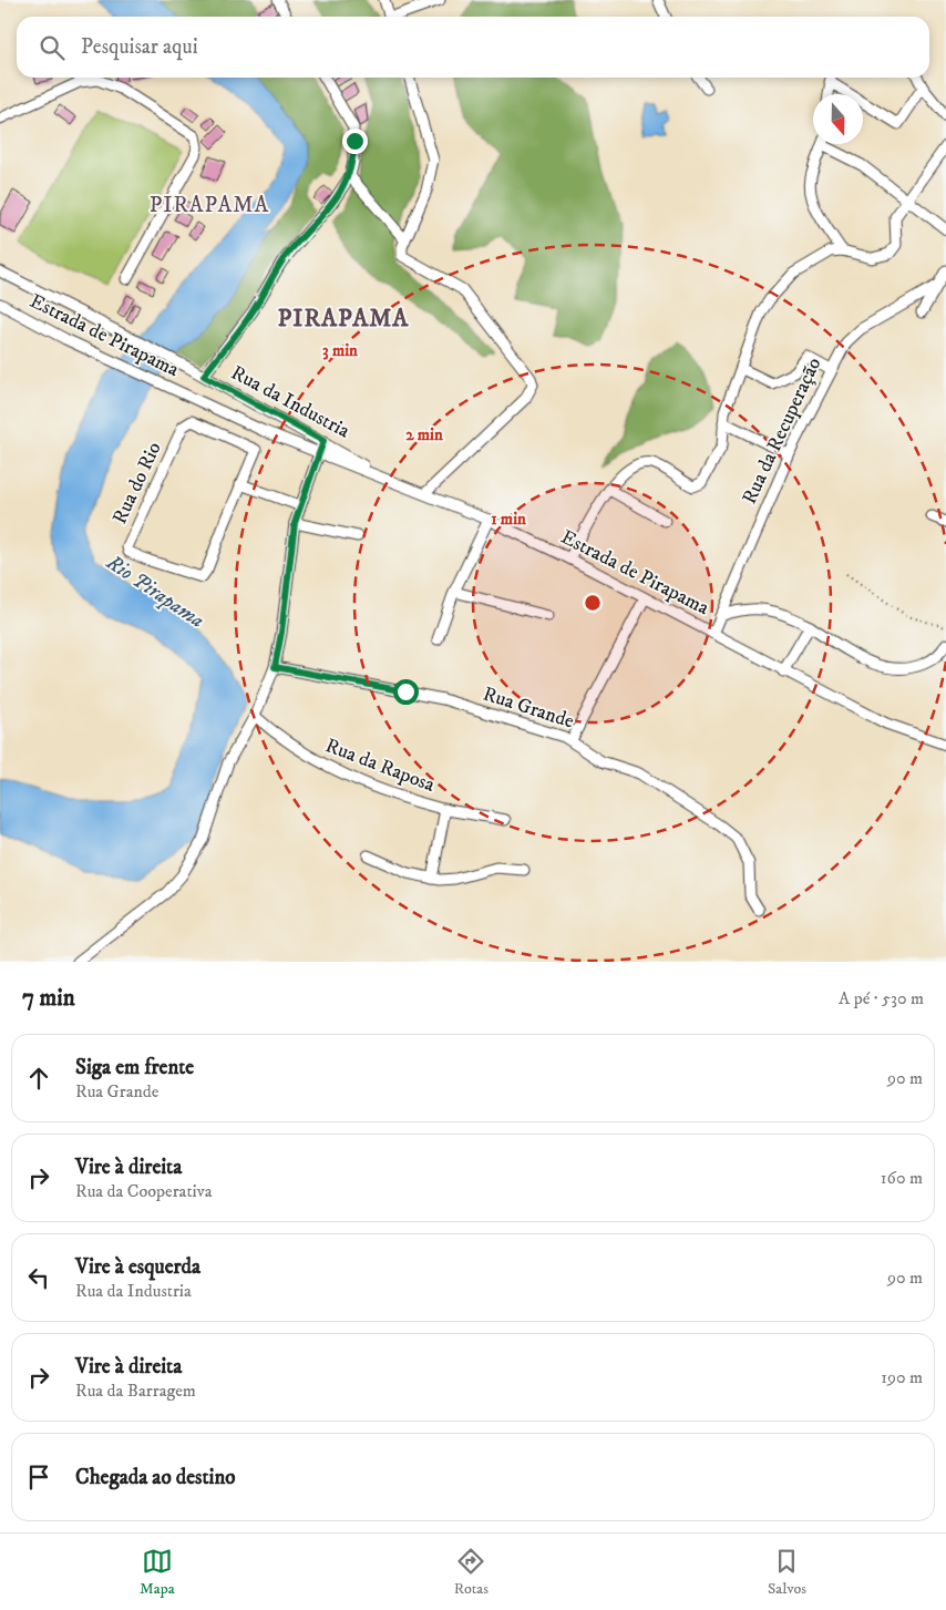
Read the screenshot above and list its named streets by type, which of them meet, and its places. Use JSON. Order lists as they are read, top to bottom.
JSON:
{
  "streets": {
    "street": [
      "Estrada de Pirapama",
      "Rua da Industria",
      "Rua da Recuperação",
      "Rua do Rio",
      "Rua Grande",
      "Rua da Raposa"
    ]
  },
  "crossings": [
    ["Estrada de Pirapama", "Rua da Industria"],
    ["Estrada de Pirapama", "Rua da Recuperação"]
  ],
  "districts": ["PIRAPAMA", "PIRAPAMA"],
  "water": ["Rio Pirapama"],
  "north": "bottom",
  "page": {
    "search": "Pesquisar aqui",
    "heading": ["7 min", "A pé · 530 m"],
    "list": [
      ["Siga em frente", "Rua Grande", "90 m"],
      ["Vire à direita", "Rua da Cooperativa", "160 m"],
      ["Vire à esquerda", "Rua da Industria", "90 m"],
      ["Vire à direita", "Rua da Barragem", "190 m"],
      "Chegada ao destino"
    ],
    "nav": ["Mapa", "Rotas", "Salvos"]
  },
  "rings": ["3 min", "2 min", "1 min"]
}
